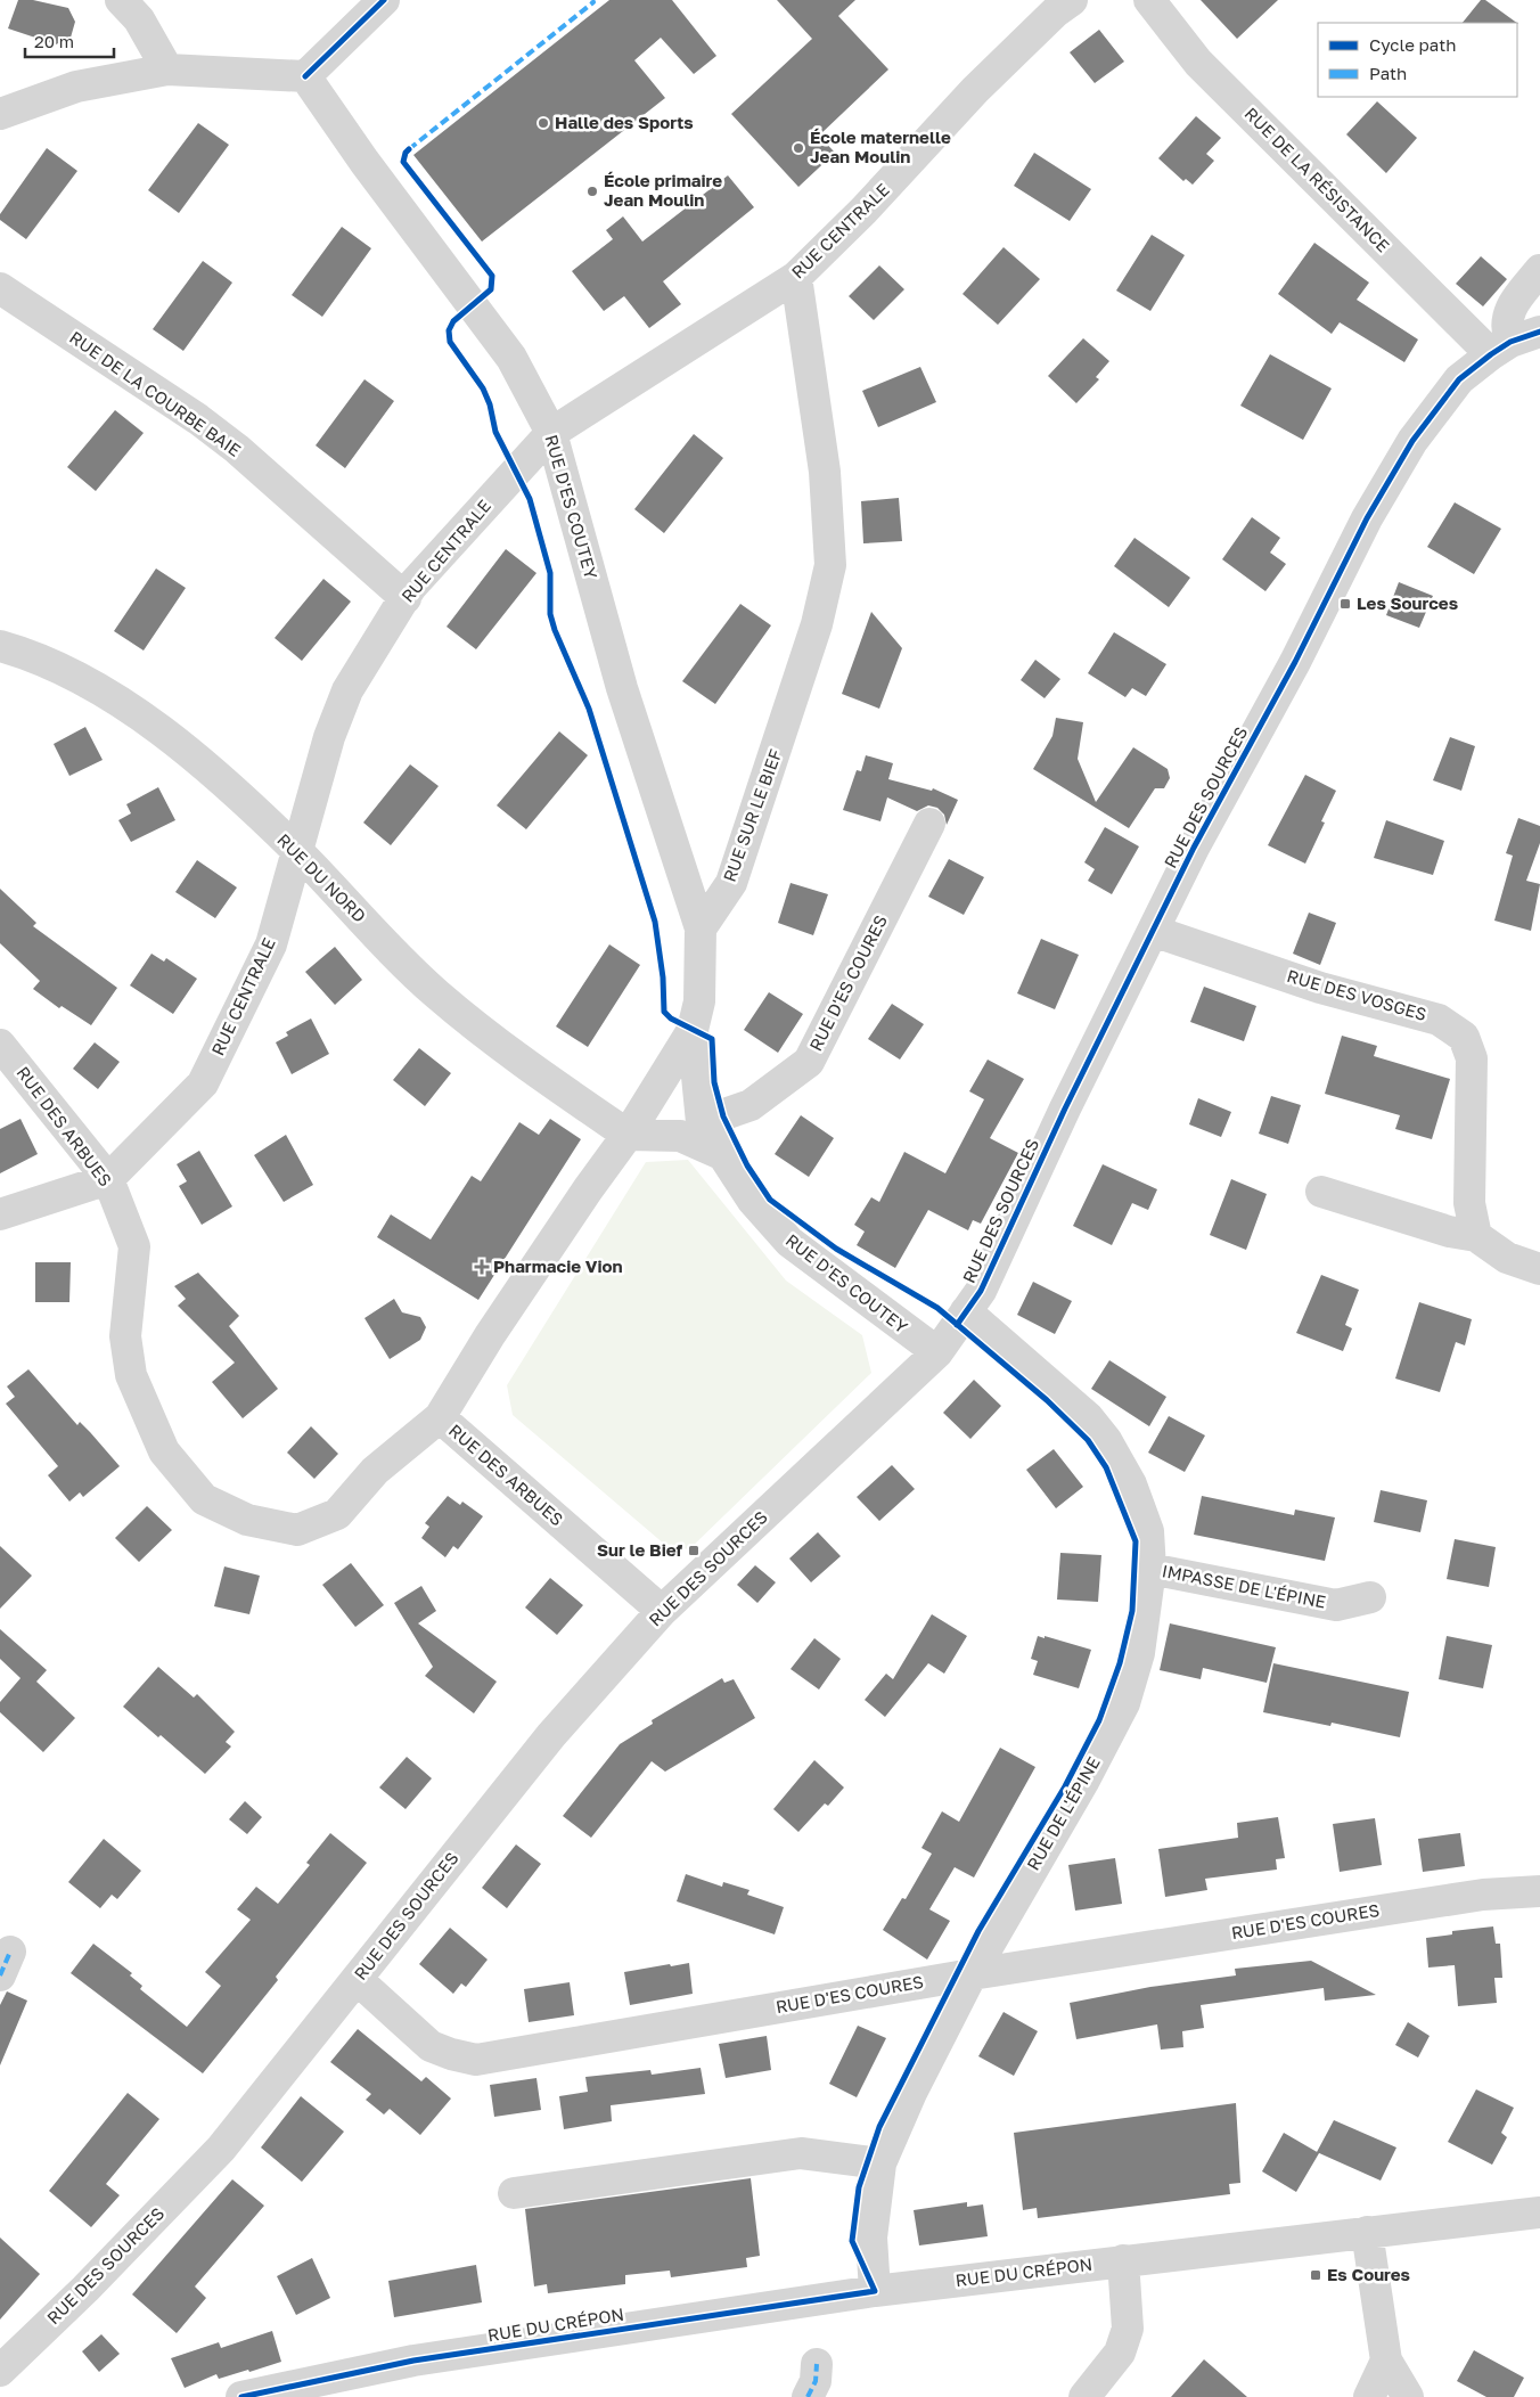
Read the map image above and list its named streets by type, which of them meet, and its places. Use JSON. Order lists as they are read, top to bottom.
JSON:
{
  "streets": {
    "street": [
      "RUE DE LA RÉSISTANCE",
      "RUE CENTRALE",
      "RUE DE LA COURBE BAIE",
      "RUE D'ES COUTEY",
      "RUE DES SOURCES",
      "RUE SUR LE BIEF",
      "RUE DU NORD",
      "RUE D'ES COURES",
      "RUE DES VOSGES",
      "RUE DES ARBUES",
      "IMPASSE DE L'ÉPINE",
      "RUE DE L'ÉPINE",
      "RUE DU CRÉPON"
    ]
  },
  "crossings": [
    ["RUE DE LA RÉSISTANCE", "RUE DES SOURCES"],
    ["RUE CENTRALE", "RUE DE LA COURBE BAIE"],
    ["RUE CENTRALE", "RUE D'ES COUTEY"],
    ["RUE CENTRALE", "RUE SUR LE BIEF"],
    ["RUE CENTRALE", "RUE DU NORD"],
    ["RUE CENTRALE", "RUE DES ARBUES"],
    ["RUE D'ES COUTEY", "RUE DES SOURCES"],
    ["RUE D'ES COUTEY", "RUE SUR LE BIEF"],
    ["RUE D'ES COUTEY", "RUE D'ES COURES"],
    ["RUE DES SOURCES", "RUE D'ES COURES"],
    ["RUE DES SOURCES", "RUE DES VOSGES"],
    ["RUE DES SOURCES", "RUE DES ARBUES"],
    ["RUE DES SOURCES", "RUE DE L'ÉPINE"],
    ["RUE D'ES COURES", "RUE DE L'ÉPINE"],
    ["IMPASSE DE L'ÉPINE", "RUE DE L'ÉPINE"],
    ["RUE DE L'ÉPINE", "RUE DU CRÉPON"]
  ],
  "places": {
    "other": ["Halle des Sports", "École maternelle Jean Moulin", "École primaire Jean Moulin"],
    "transit": ["Les Sources", "Sur le Bief", "Es Coures"],
    "health": ["Pharmacie Vion"]
  },
  "legend": ["Cycle path", "Path"],
  "scale_bar": "20 m"
}
